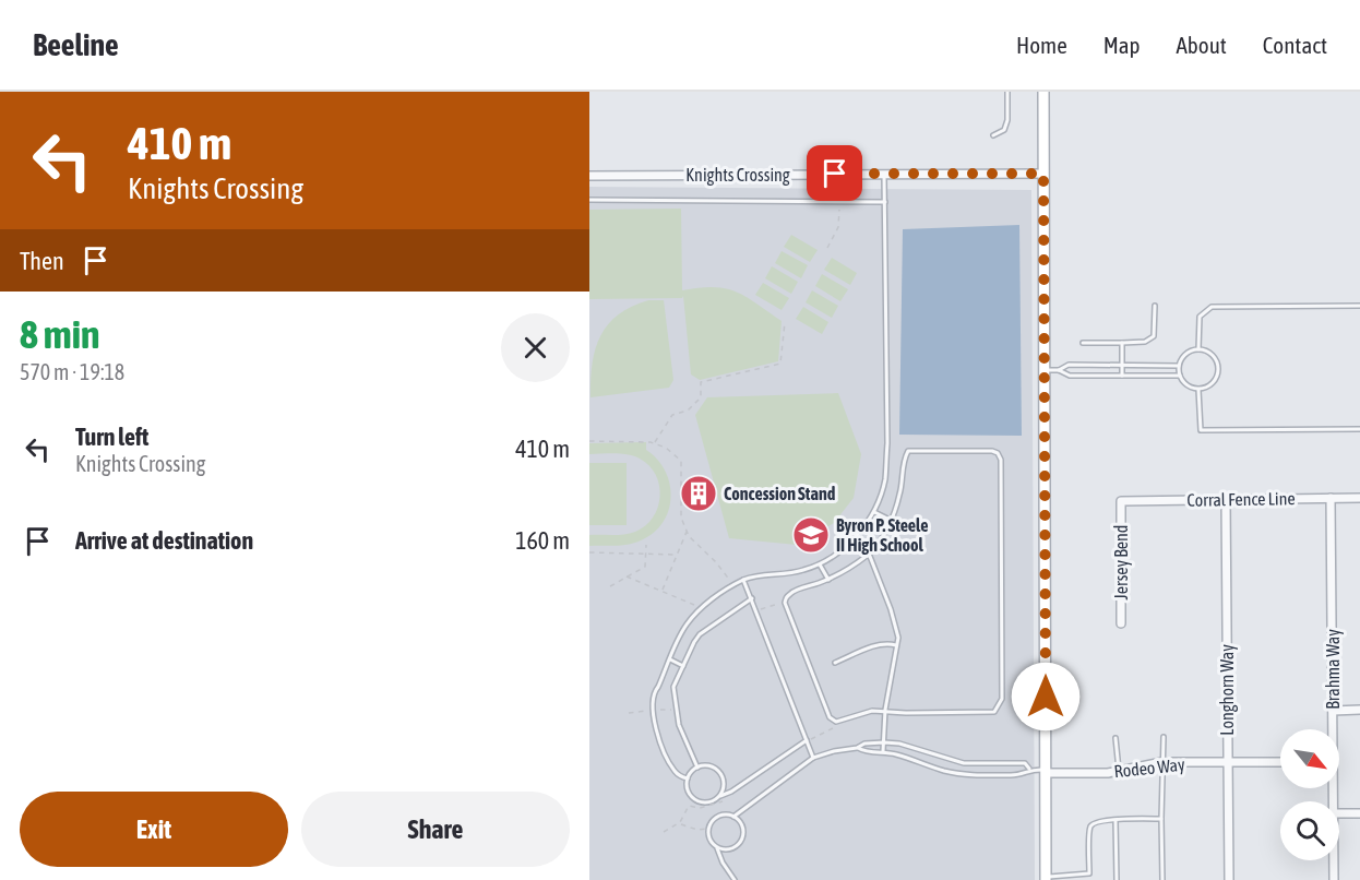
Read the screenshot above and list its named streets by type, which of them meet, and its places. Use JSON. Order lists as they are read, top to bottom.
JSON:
{
  "streets": {
    "street": [
      "Knights Crossing",
      "Corral Fence Line",
      "Jersey Bend",
      "Brahma Way",
      "Longhorn Way",
      "Rodeo Way"
    ]
  },
  "crossings": [
    ["Corral Fence Line", "Jersey Bend"],
    ["Corral Fence Line", "Brahma Way"],
    ["Corral Fence Line", "Longhorn Way"],
    ["Longhorn Way", "Rodeo Way"]
  ],
  "places": {
    "building": ["Concession Stand"],
    "school or university": ["Byron P. Steele II High School"]
  },
  "north": "bottom right",
  "page": {
    "header": "Beeline",
    "nav": [
      "Home",
      "Map",
      "About",
      "Contact"
    ],
    "turn": ["410 m", "Knights Crossing"],
    "then": "Then",
    "heading": ["8 min", "570 m · 19:18"],
    "list": [
      {
        "name": "Turn left",
        "note": "Knights Crossing",
        "value": "410 m"
      },
      {
        "name": "Arrive at destination",
        "value": "160 m"
      }
    ],
    "buttons": ["Exit", "Share"]
  }
}
